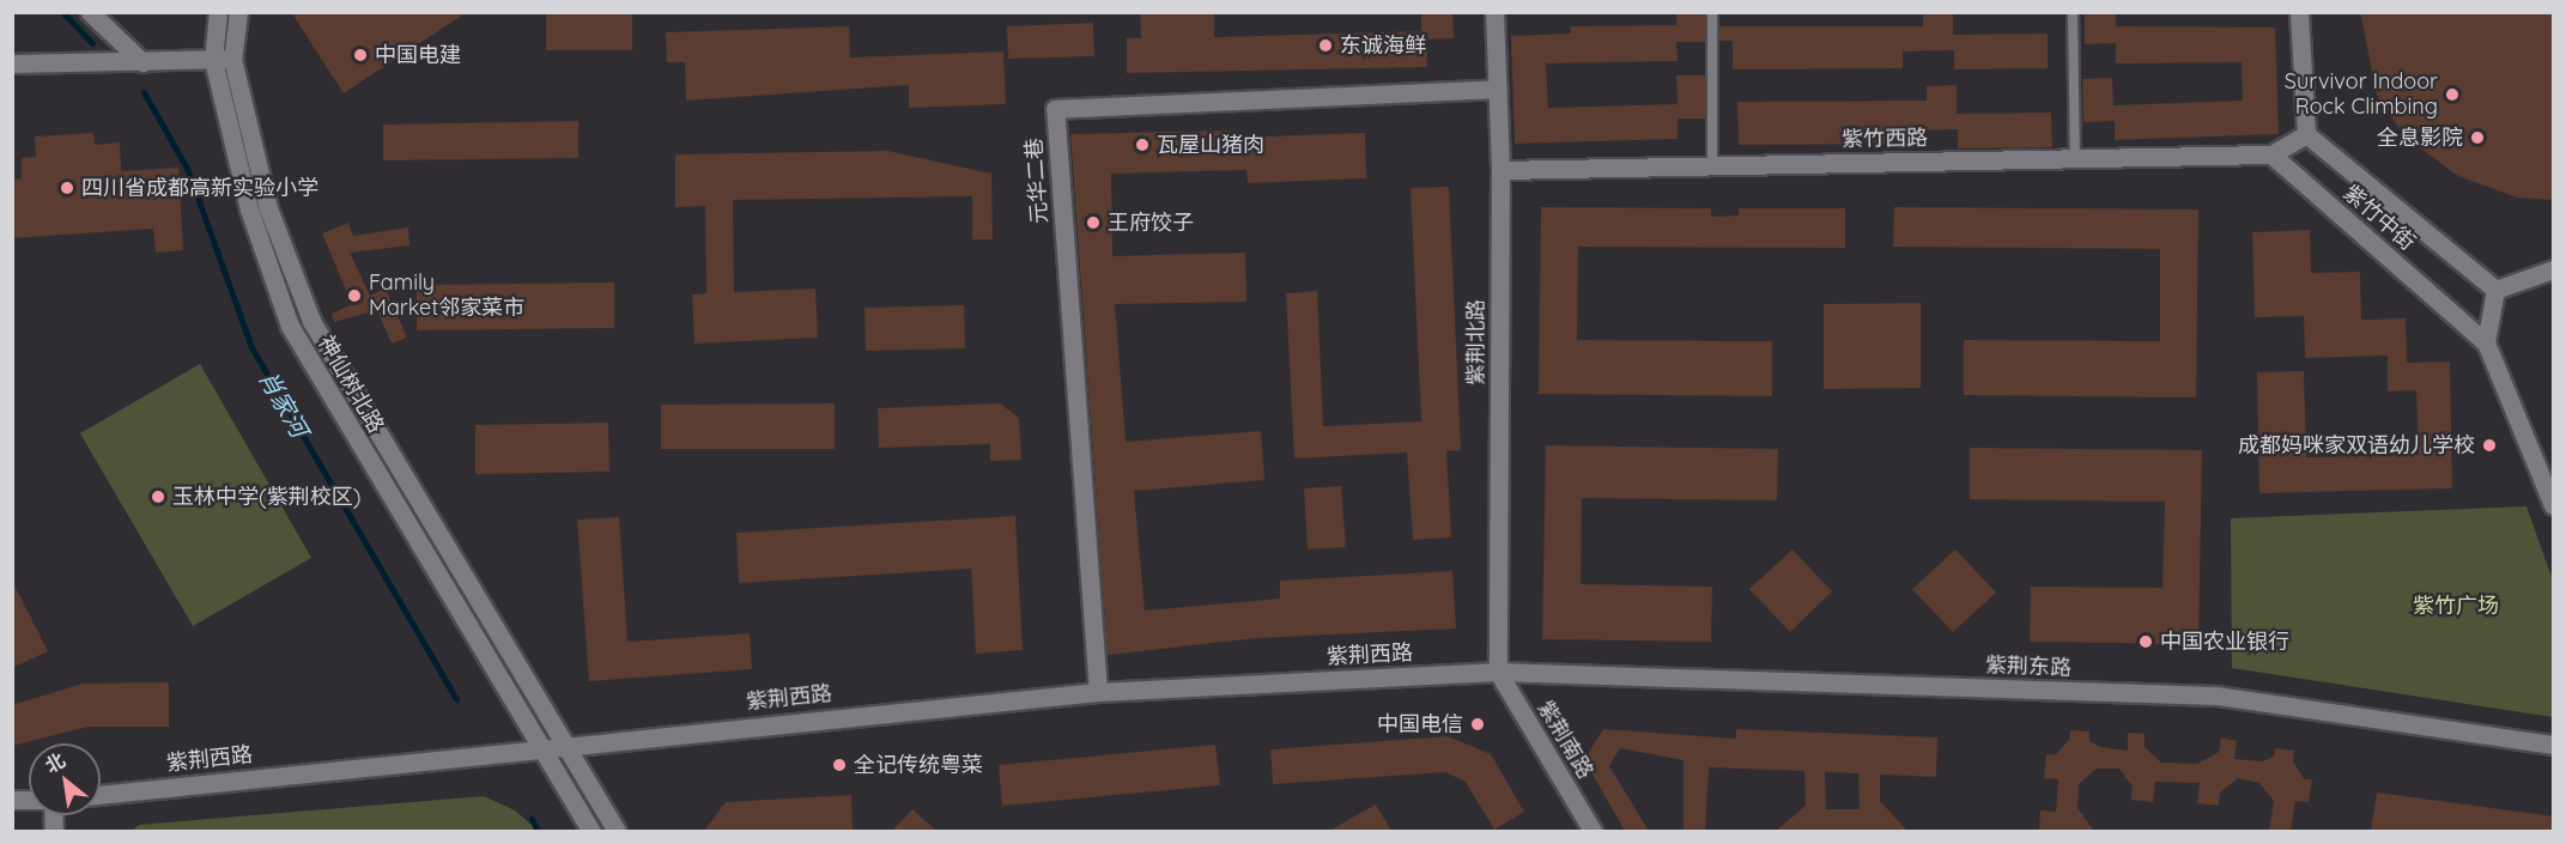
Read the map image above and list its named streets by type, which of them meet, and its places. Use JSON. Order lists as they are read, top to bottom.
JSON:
{
  "streets": {
    "street": [
      "紫竹西路",
      "元华二巷",
      "紫竹中街",
      "紫荆北路",
      "神仙树北路",
      "紫荆西路",
      "紫荆东路",
      "紫荆南路"
    ]
  },
  "crossings": [
    ["紫竹西路", "紫竹中街"],
    ["紫竹西路", "紫荆北路"],
    ["元华二巷", "紫荆北路"],
    ["元华二巷", "紫荆西路"],
    ["紫荆北路", "紫荆西路"],
    ["紫荆北路", "紫荆东路"],
    ["紫荆北路", "紫荆南路"],
    ["神仙树北路", "紫荆西路"],
    ["紫荆西路", "紫荆东路"],
    ["紫荆西路", "紫荆南路"],
    ["紫荆东路", "紫荆南路"]
  ],
  "water": ["肖家河"],
  "parks": ["紫竹广场"],
  "places": [
    "东诚海鲜",
    "中国电建",
    "Survivor Indoor Rock Climbing",
    "全息影院",
    "瓦屋山猪肉",
    "四川省成都高新实验小学",
    "王府饺子",
    "Family Market邻家菜市",
    "成都妈咪家双语幼儿学校",
    "玉林中学(紫荆校区)",
    "中国农业银行",
    "中国电信",
    "全记传统粤菜"
  ],
  "north": "top left"
}
